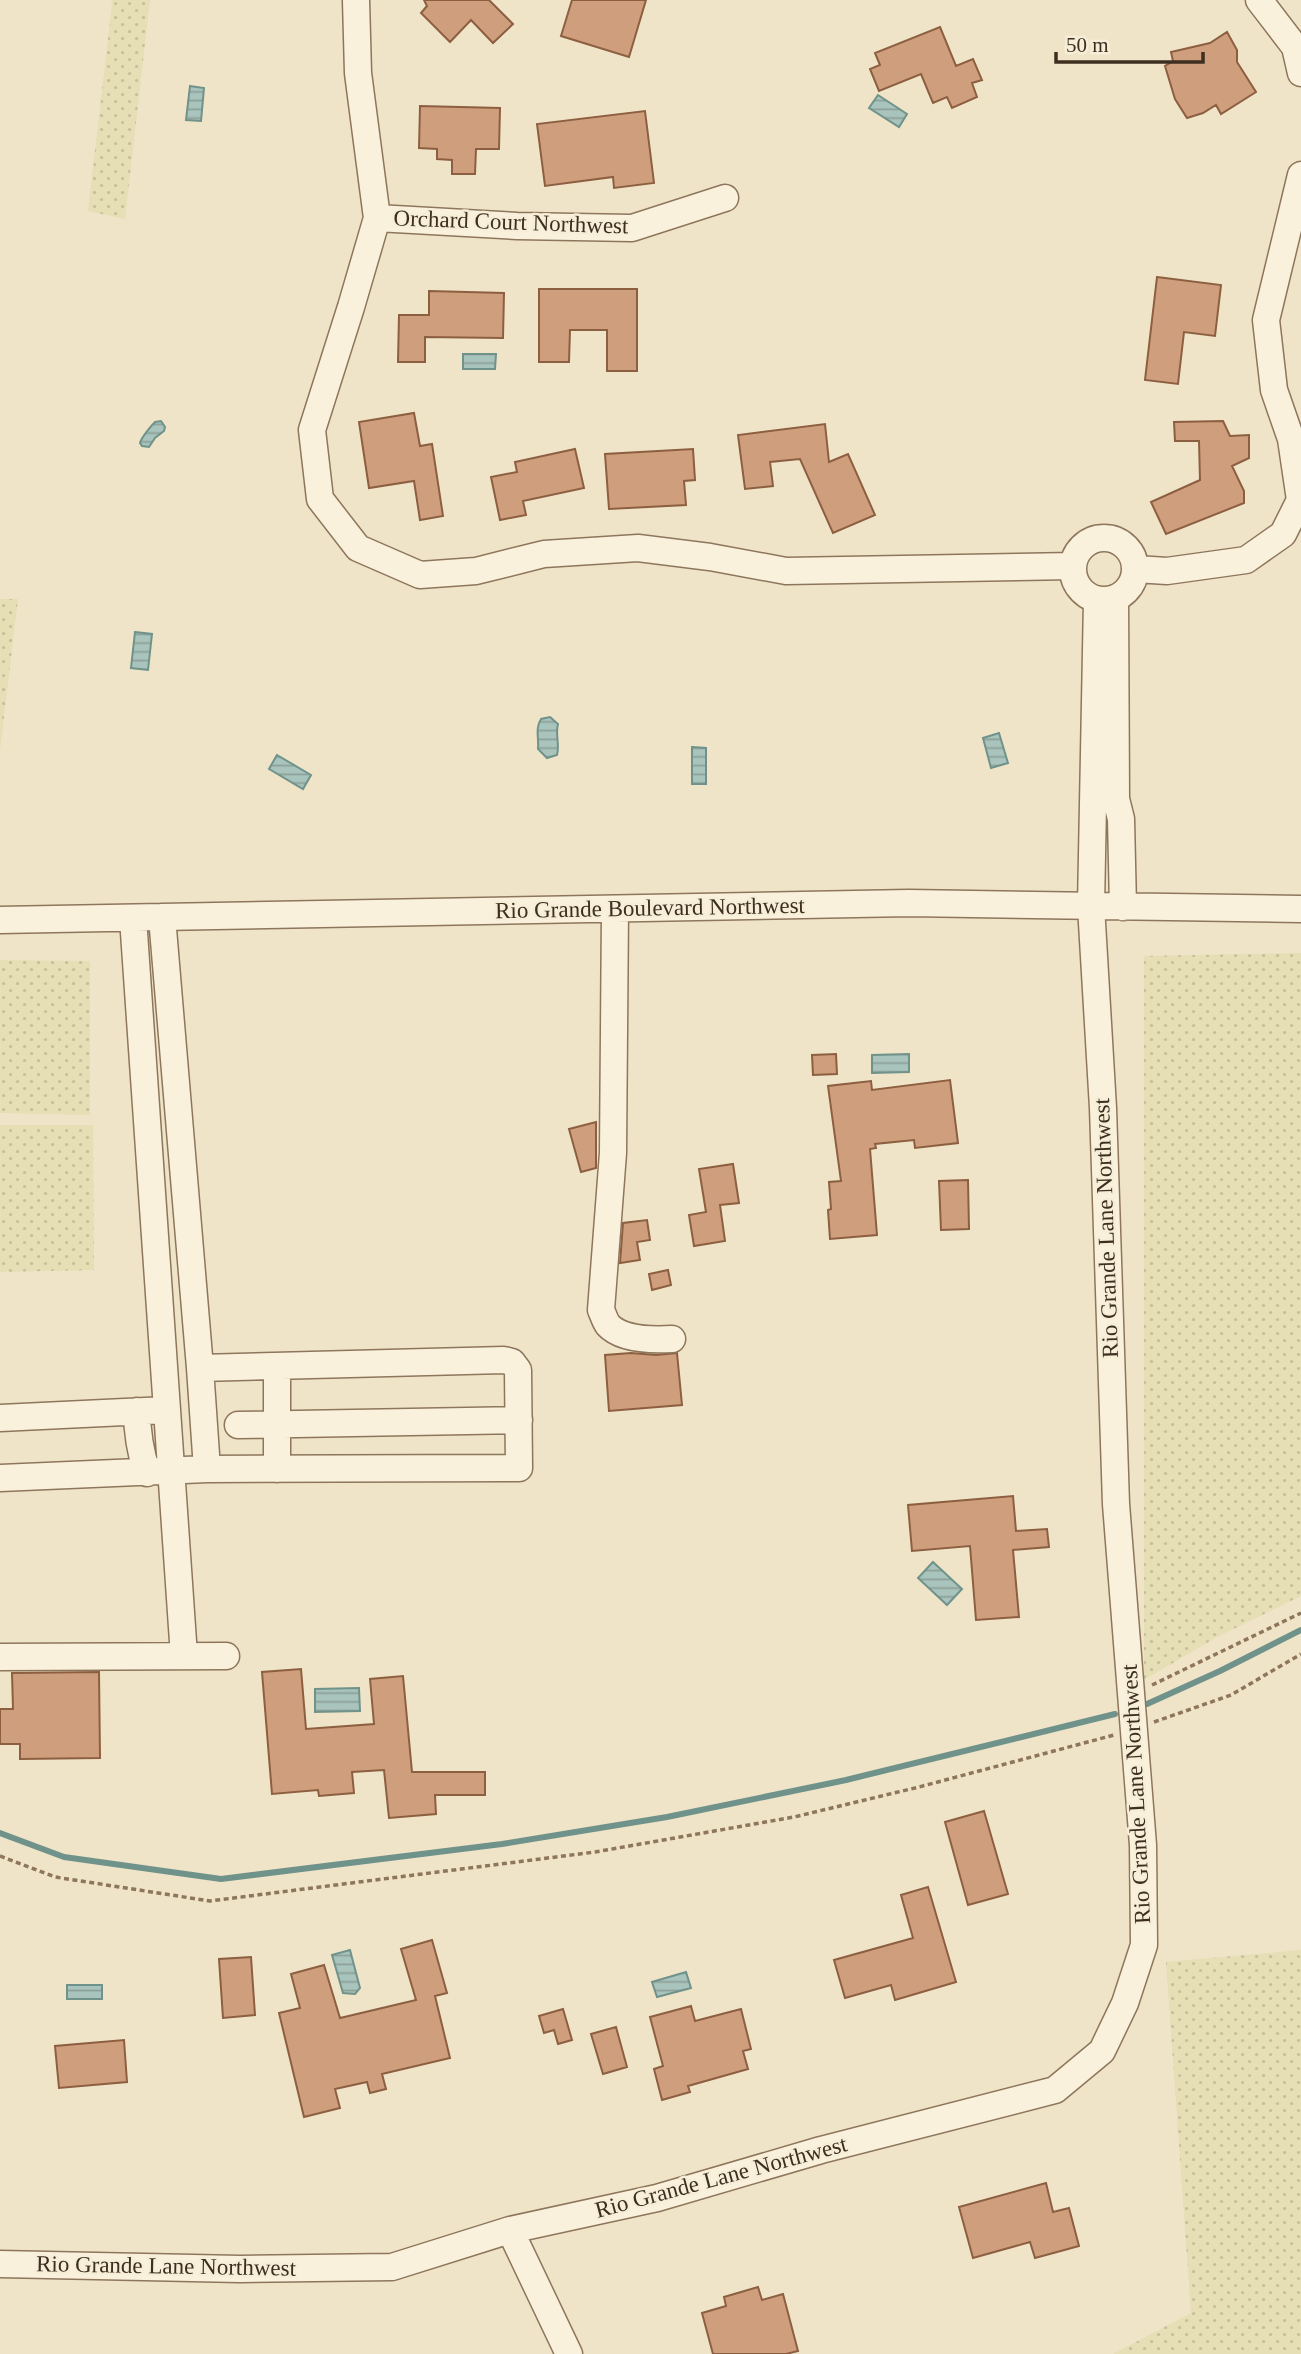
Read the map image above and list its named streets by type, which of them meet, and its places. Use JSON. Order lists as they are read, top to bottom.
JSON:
{
  "streets": {
    "street": ["Orchard Court Northwest", "Rio Grande Boulevard Northwest", "Rio Grande Lane Northwest"]
  },
  "crossings": [
    ["Rio Grande Boulevard Northwest", "Rio Grande Lane Northwest"]
  ],
  "scale_bar": "50 m"
}
